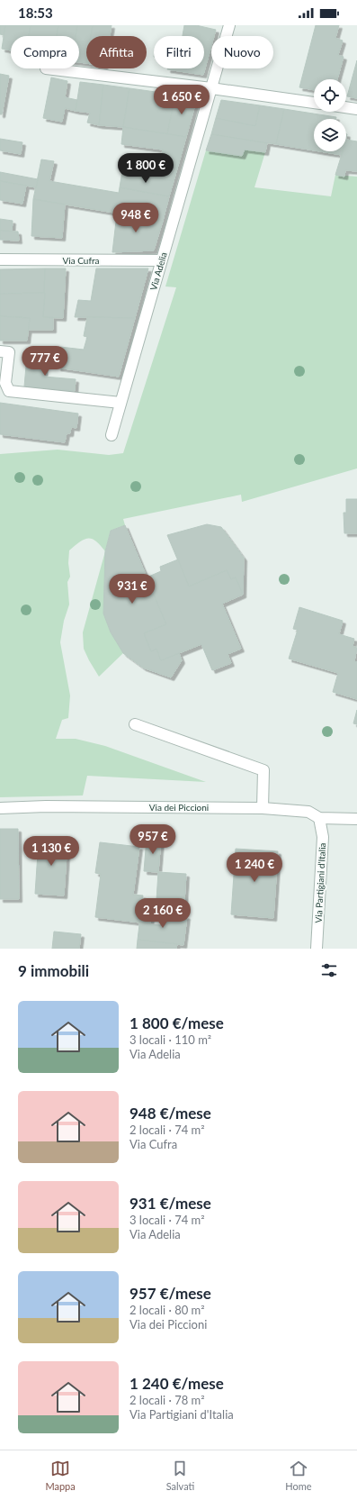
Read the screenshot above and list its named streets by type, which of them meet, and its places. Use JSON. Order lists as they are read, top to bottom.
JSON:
{
  "streets": {
    "street": [
      "Via Cufra",
      "Via Adelia",
      "Via dei Piccioni",
      "Via Partigiani d'Italia"
    ]
  },
  "crossings": [
    ["Via Cufra", "Via Adelia"],
    ["Via dei Piccioni", "Via Partigiani d'Italia"]
  ],
  "page": {
    "status": "18:53",
    "chip": [
      "Compra",
      "Affitta",
      "Filtri",
      "Nuovo"
    ],
    "price": [
      "1 650 €",
      "1 800 €",
      "948 €",
      "777 €",
      "931 €",
      "957 €",
      "1 130 €",
      "1 240 €",
      "2 160 €"
    ],
    "heading": "9 immobili",
    "list": [
      {
        "name": "1 800 €/mese",
        "note": "3 locali · 110 m² · Via Adelia"
      },
      {
        "name": "948 €/mese",
        "note": "2 locali · 74 m² · Via Cufra"
      },
      {
        "name": "931 €/mese",
        "note": "3 locali · 74 m² · Via Adelia"
      },
      {
        "name": "957 €/mese",
        "note": "2 locali · 80 m² · Via dei Piccioni"
      },
      {
        "name": "1 240 €/mese",
        "note": "2 locali · 78 m² · Via Partigiani d'Italia"
      }
    ],
    "tabs": ["Mappa", "Salvati", "Home"]
  }
}
